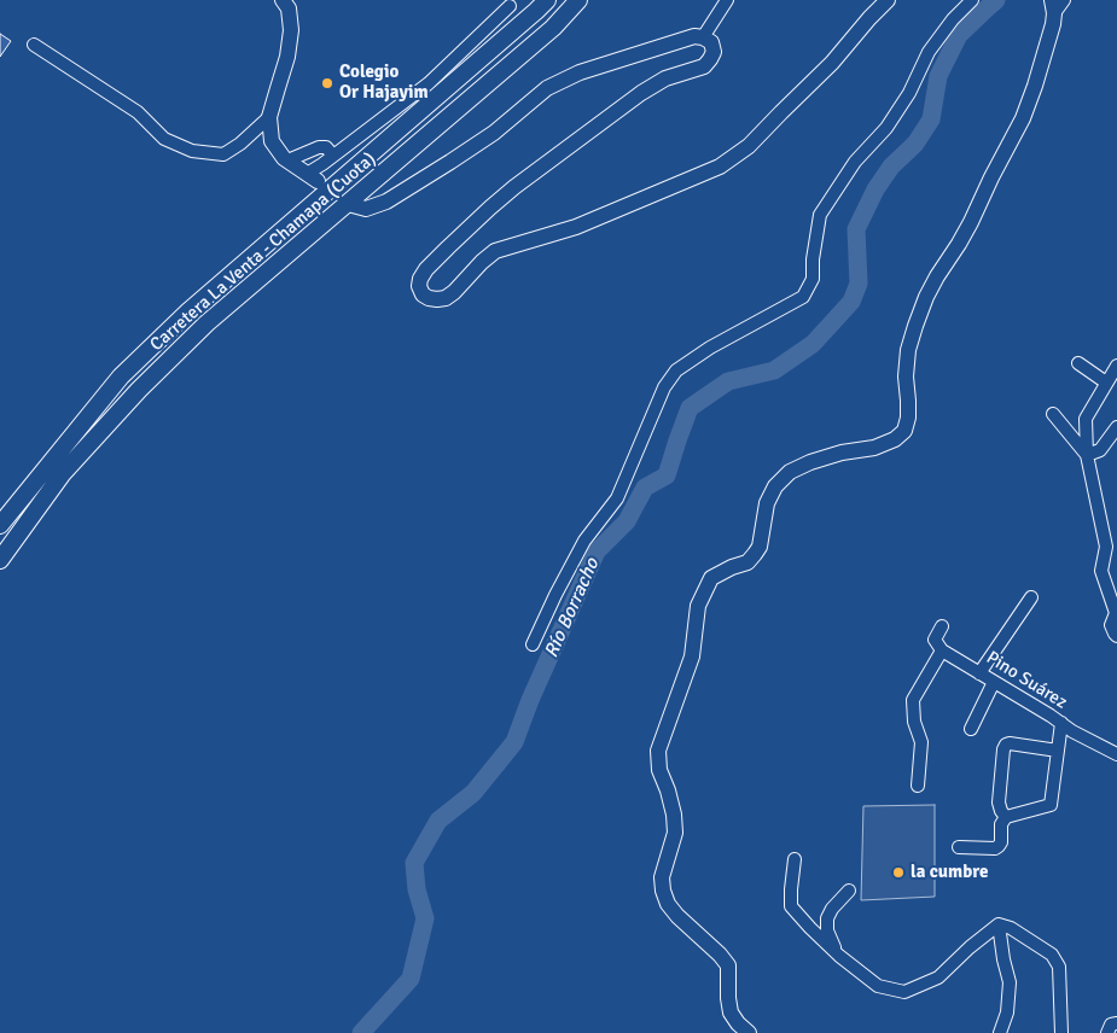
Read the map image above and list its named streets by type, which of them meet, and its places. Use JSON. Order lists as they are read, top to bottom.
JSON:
{
  "streets": {
    "highway": ["Carretera La Venta - Chamapa (Cuota)"],
    "street": ["Pino Suárez"]
  },
  "water": ["Río Borracho"],
  "places": ["Colegio Or Hajayim", "la cumbre"]
}
